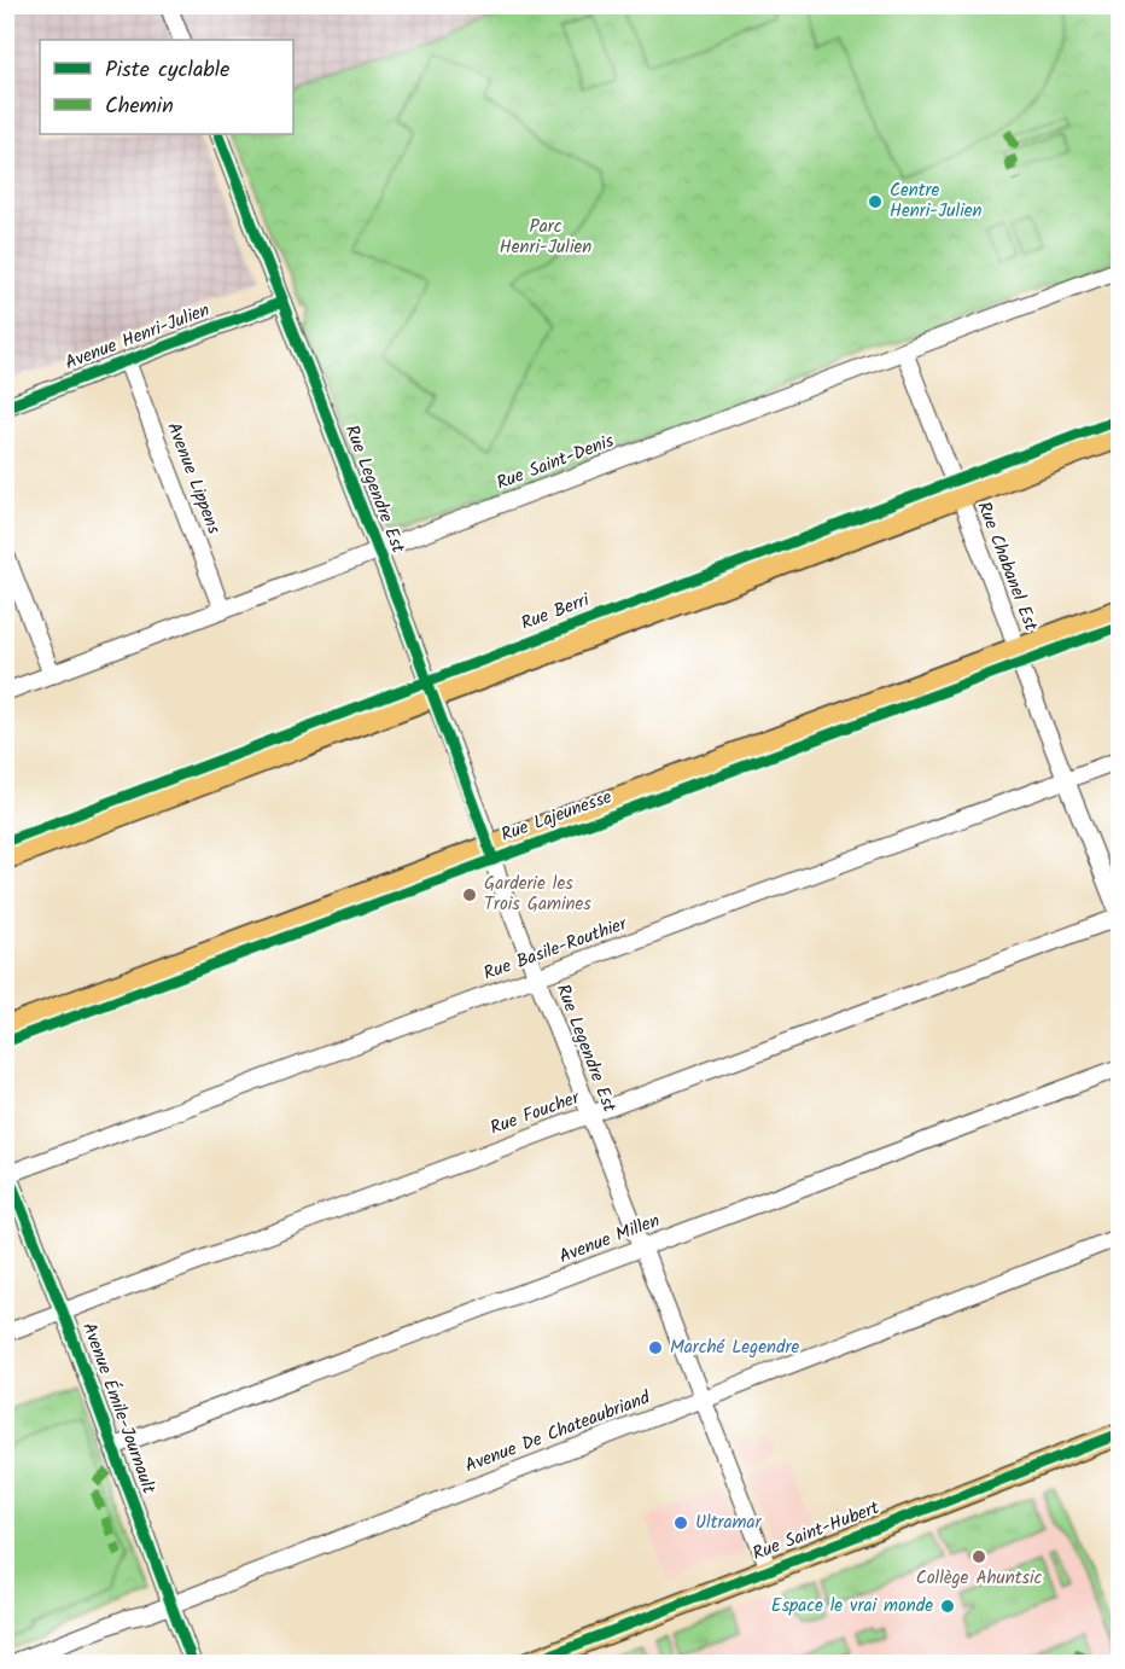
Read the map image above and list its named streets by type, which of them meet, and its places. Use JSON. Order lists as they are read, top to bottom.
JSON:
{
  "streets": {
    "main road": ["Rue Berri", "Rue Lajeunesse", "Rue Saint-Hubert"],
    "street": [
      "Avenue Henri-Julien",
      "Rue Saint-Denis",
      "Avenue Lippens",
      "Rue Legendre Est",
      "Rue Chabanel Est",
      "Rue Basile-Routhier",
      "Rue Foucher",
      "Avenue Millen",
      "Avenue Émile-Journault",
      "Avenue De Chateaubriand"
    ]
  },
  "crossings": [
    ["Avenue Henri-Julien", "Avenue Lippens"],
    ["Avenue Henri-Julien", "Rue Legendre Est"],
    ["Rue Saint-Denis", "Avenue Lippens"],
    ["Rue Saint-Denis", "Rue Legendre Est"],
    ["Rue Saint-Denis", "Rue Chabanel Est"],
    ["Rue Legendre Est", "Rue Berri"],
    ["Rue Legendre Est", "Rue Lajeunesse"],
    ["Rue Legendre Est", "Rue Basile-Routhier"],
    ["Rue Legendre Est", "Rue Foucher"],
    ["Rue Legendre Est", "Avenue Millen"],
    ["Rue Legendre Est", "Avenue De Chateaubriand"],
    ["Rue Legendre Est", "Rue Saint-Hubert"],
    ["Rue Chabanel Est", "Rue Berri"],
    ["Rue Chabanel Est", "Rue Lajeunesse"],
    ["Rue Chabanel Est", "Rue Basile-Routhier"],
    ["Rue Chabanel Est", "Rue Foucher"],
    ["Rue Basile-Routhier", "Avenue Émile-Journault"],
    ["Rue Foucher", "Avenue Émile-Journault"],
    ["Avenue Millen", "Avenue Émile-Journault"],
    ["Avenue Émile-Journault", "Avenue De Chateaubriand"]
  ],
  "parks": ["Parc Henri-Julien"],
  "places": [
    "Centre Henri-Julien",
    "Garderie les Trois Gamines",
    "Marché Legendre",
    "Ultramar",
    "Collège Ahuntsic",
    "Espace le vrai monde"
  ],
  "legend": ["Piste cyclable", "Chemin"]
}
